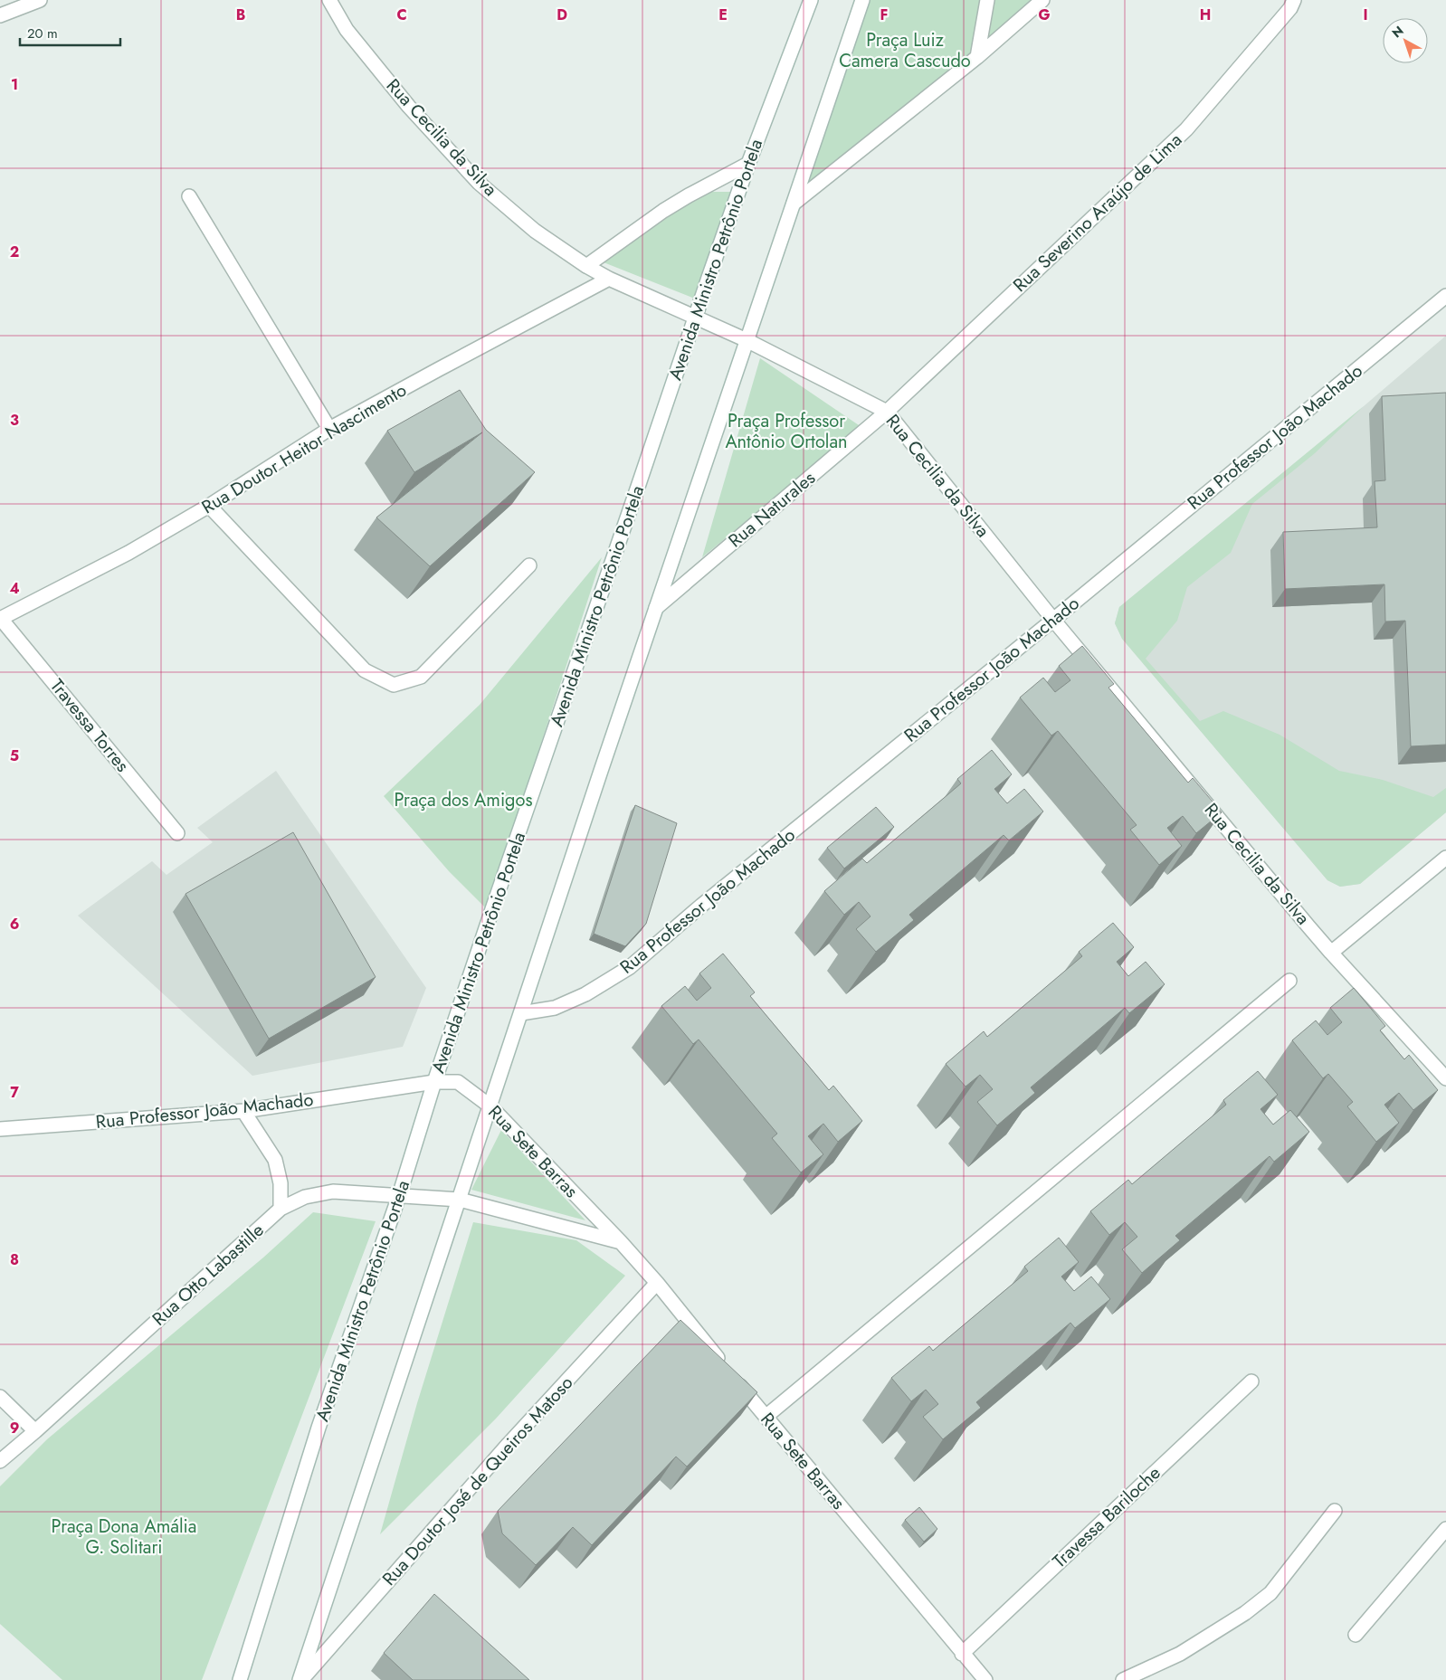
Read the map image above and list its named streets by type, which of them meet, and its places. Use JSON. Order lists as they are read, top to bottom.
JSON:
{
  "streets": {
    "street": [
      "Rua Cecilia da Silva",
      "Rua Severino Araújo de Lima",
      "Avenida Ministro Petrônio Portela",
      "Rua Professor João Machado",
      "Rua Doutor Heitor Nascimento",
      "Rua Naturales",
      "Travessa Torres",
      "Rua Sete Barras",
      "Rua Otto Labastille",
      "Rua Doutor José de Queiros Matoso",
      "Travessa Bariloche"
    ]
  },
  "crossings": [
    ["Rua Cecilia da Silva", "Rua Severino Araújo de Lima"],
    ["Rua Cecilia da Silva", "Avenida Ministro Petrônio Portela"],
    ["Rua Cecilia da Silva", "Rua Professor João Machado"],
    ["Rua Cecilia da Silva", "Rua Doutor Heitor Nascimento"],
    ["Rua Cecilia da Silva", "Rua Naturales"],
    ["Rua Severino Araújo de Lima", "Rua Naturales"],
    ["Avenida Ministro Petrônio Portela", "Rua Professor João Machado"],
    ["Avenida Ministro Petrônio Portela", "Rua Sete Barras"],
    ["Avenida Ministro Petrônio Portela", "Rua Otto Labastille"],
    ["Rua Professor João Machado", "Rua Sete Barras"],
    ["Rua Doutor Heitor Nascimento", "Travessa Torres"],
    ["Rua Sete Barras", "Rua Otto Labastille"],
    ["Rua Sete Barras", "Rua Doutor José de Queiros Matoso"],
    ["Rua Sete Barras", "Travessa Bariloche"]
  ],
  "parks": [
    "Praça Luiz Camera Cascudo",
    "Praça Professor Antônio Ortolan",
    "Praça dos Amigos",
    "Praça Dona Amália G. Solitari"
  ],
  "scale_bar": "20 m",
  "north": "top left",
  "grid": {
    "columns": [
      "B",
      "C",
      "D",
      "E",
      "F",
      "G",
      "H",
      "I"
    ],
    "rows": [
      "1",
      "2",
      "3",
      "4",
      "5",
      "6",
      "7",
      "8",
      "9"
    ]
  }
}
